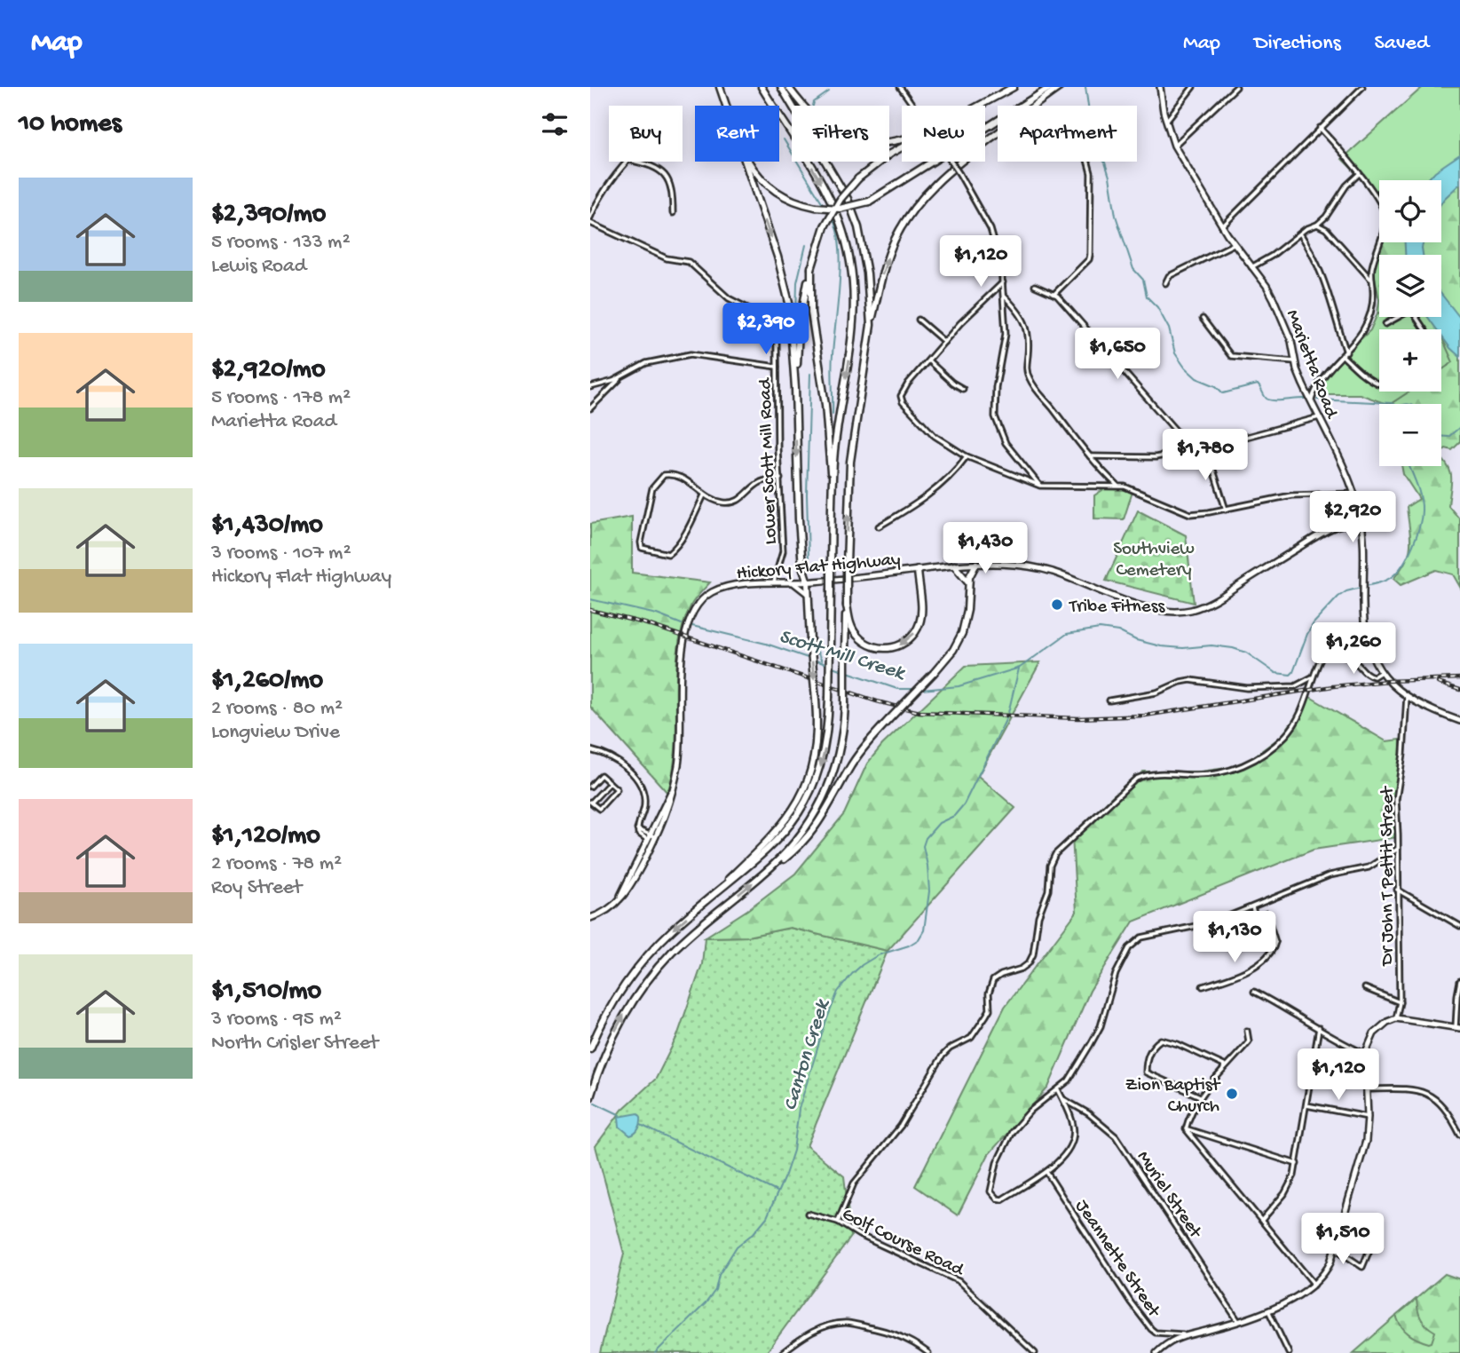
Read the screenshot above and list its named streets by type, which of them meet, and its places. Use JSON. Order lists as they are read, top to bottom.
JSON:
{
  "streets": {
    "street": [
      "Marietta Road",
      "Lower Scott Mill Road",
      "Hickory Flat Highway",
      "Dr John T Pettit Street",
      "Muriel Street",
      "Golf Course Road",
      "Jeannette Street"
    ]
  },
  "crossings": [
    ["Marietta Road", "Hickory Flat Highway"],
    ["Marietta Road", "Dr John T Pettit Street"],
    ["Lower Scott Mill Road", "Hickory Flat Highway"]
  ],
  "water": ["Scott Mill Creek", "Canton Creek"],
  "parks": ["Southview Cemetery"],
  "places": ["Tribe Fitness", "Zion Baptist Church"],
  "page": {
    "header": "Map",
    "nav": ["Map", "Directions", "Saved"],
    "heading": "10 homes",
    "chip": [
      "Buy",
      "Rent",
      "Filters",
      "New",
      "Apartment"
    ],
    "list": [
      {
        "name": "$2,390/mo",
        "note": "5 rooms · 133 m² · Lewis Road"
      },
      {
        "name": "$2,920/mo",
        "note": "5 rooms · 178 m² · Marietta Road"
      },
      {
        "name": "$1,430/mo",
        "note": "3 rooms · 107 m² · Hickory Flat Highway"
      },
      {
        "name": "$1,260/mo",
        "note": "2 rooms · 80 m² · Longview Drive"
      },
      {
        "name": "$1,120/mo",
        "note": "2 rooms · 78 m² · Roy Street"
      },
      {
        "name": "$1,510/mo",
        "note": "3 rooms · 95 m² · North Crisler Street"
      }
    ],
    "map_buttons": ["+", "−"],
    "price": [
      "$1,120",
      "$2,390",
      "$1,650",
      "$1,780",
      "$2,920",
      "$1,430",
      "$1,260",
      "$1,130",
      "$1,120",
      "$1,510"
    ]
  }
}
